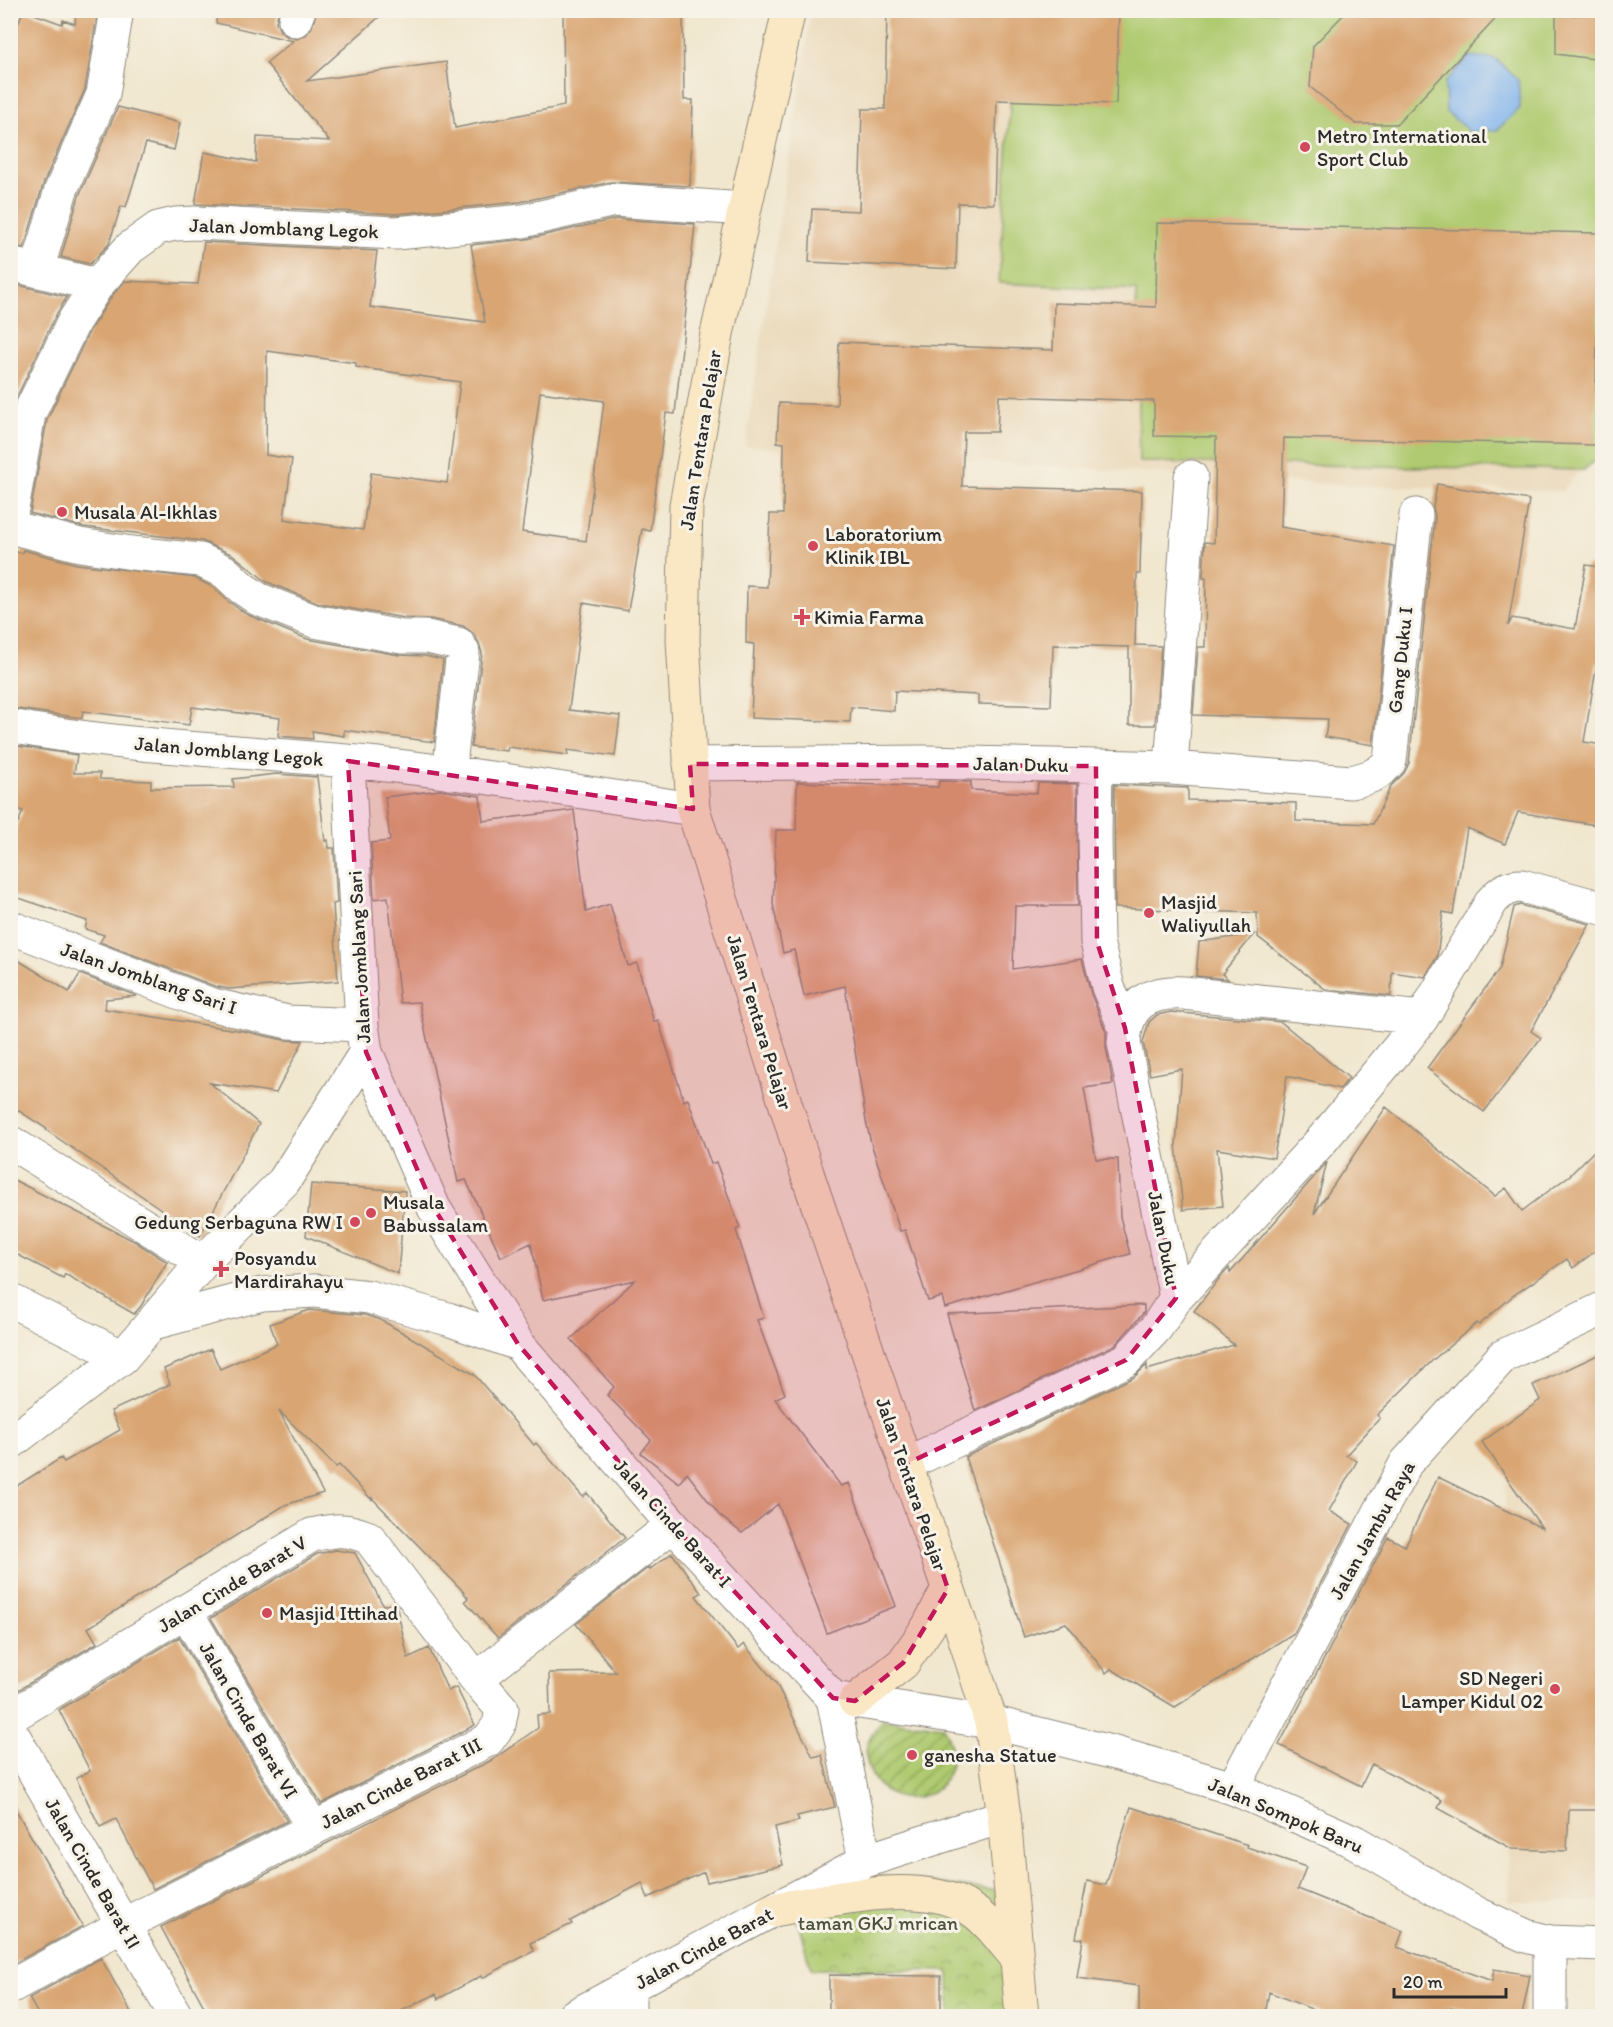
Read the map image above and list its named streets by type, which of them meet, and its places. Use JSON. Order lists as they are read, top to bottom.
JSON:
{
  "streets": {
    "main road": ["Jalan Tentara Pelajar"],
    "street": [
      "Jalan Jomblang Legok",
      "Gang Duku I",
      "Jalan Duku",
      "Jalan Jomblang Sari",
      "Jalan Jomblang Sari I",
      "Jalan Cinde Barat I",
      "Jalan Jambu Raya",
      "Jalan Cinde Barat V",
      "Jalan Cinde Barat VI",
      "Jalan Cinde Barat III",
      "Jalan Sompok Baru",
      "Jalan Cinde Barat II",
      "Jalan Cinde Barat"
    ]
  },
  "crossings": [
    ["Jalan Jomblang Legok", "Jalan Tentara Pelajar"],
    ["Jalan Jomblang Legok", "Jalan Jomblang Sari"],
    ["Jalan Tentara Pelajar", "Jalan Duku"],
    ["Jalan Tentara Pelajar", "Jalan Sompok Baru"],
    ["Jalan Tentara Pelajar", "Jalan Cinde Barat"],
    ["Gang Duku I", "Jalan Duku"],
    ["Jalan Jomblang Sari", "Jalan Jomblang Sari I"],
    ["Jalan Jomblang Sari", "Jalan Cinde Barat I"],
    ["Jalan Jomblang Sari I", "Jalan Cinde Barat I"],
    ["Jalan Jambu Raya", "Jalan Sompok Baru"],
    ["Jalan Cinde Barat V", "Jalan Cinde Barat VI"],
    ["Jalan Cinde Barat V", "Jalan Cinde Barat III"],
    ["Jalan Cinde Barat VI", "Jalan Cinde Barat III"],
    ["Jalan Cinde Barat III", "Jalan Cinde Barat II"]
  ],
  "parks": ["taman GKJ mrican"],
  "places": {
    "other": [
      "Metro International Sport Club",
      "Musala Al-Ikhlas",
      "Laboratorium Klinik IBL",
      "Masjid Waliyullah",
      "Musala Babussalam",
      "Gedung Serbaguna RW I",
      "Masjid Ittihad",
      "SD Negeri Lamper Kidul 02",
      "ganesha Statue"
    ],
    "health": ["Kimia Farma", "Posyandu Mardirahayu"]
  },
  "scale_bar": "20 m"
}
